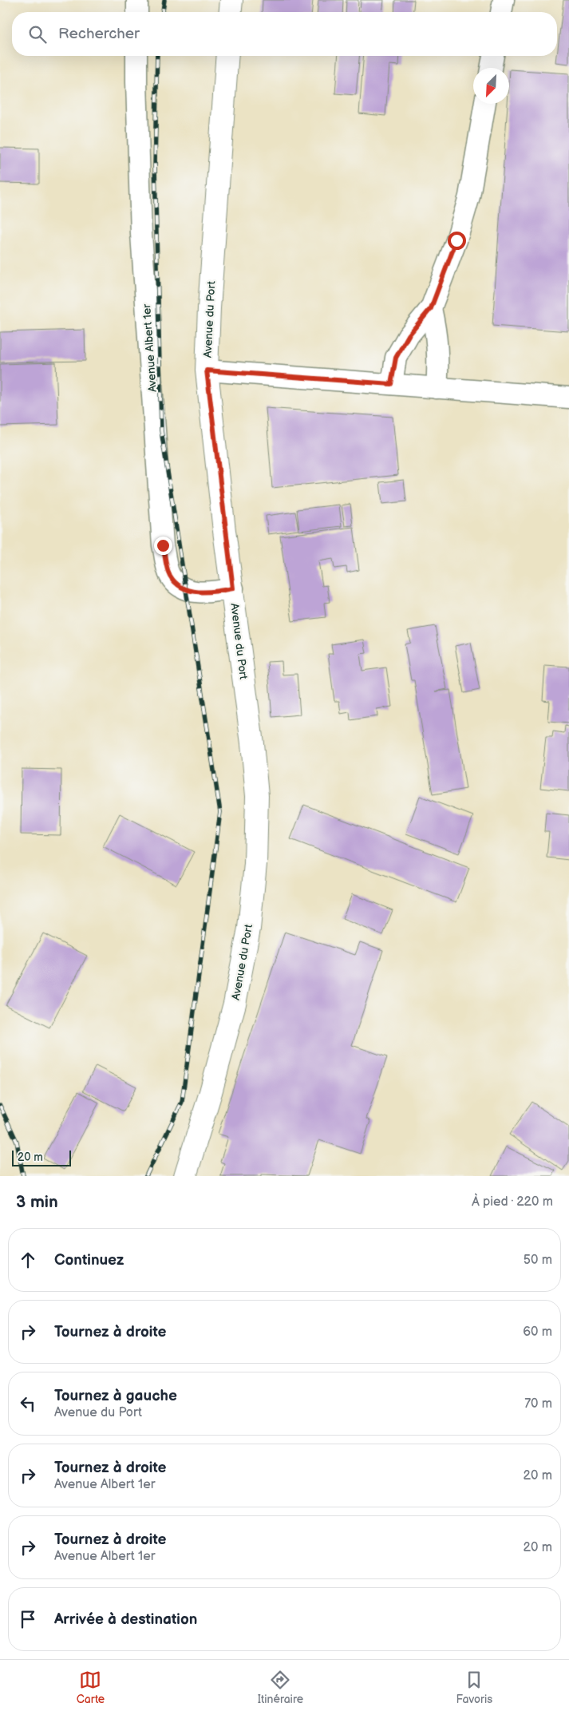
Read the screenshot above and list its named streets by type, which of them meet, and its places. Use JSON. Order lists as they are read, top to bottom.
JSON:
{
  "streets": {
    "main road": ["Avenue du Port"],
    "street": ["Avenue Albert 1er"]
  },
  "crossings": [
    ["Avenue du Port", "Avenue Albert 1er"]
  ],
  "scale_bar": "20 m",
  "north": "bottom left",
  "page": {
    "search": "Rechercher",
    "scale": "20 m",
    "heading": ["3 min", "À pied · 220 m"],
    "list": [
      ["Continuez", "50 m"],
      ["Tournez à droite", "60 m"],
      ["Tournez à gauche", "Avenue du Port", "70 m"],
      ["Tournez à droite", "Avenue Albert 1er", "20 m"],
      ["Tournez à droite", "Avenue Albert 1er", "20 m"],
      "Arrivée à destination"
    ],
    "nav": ["Carte", "Itinéraire", "Favoris"]
  }
}
